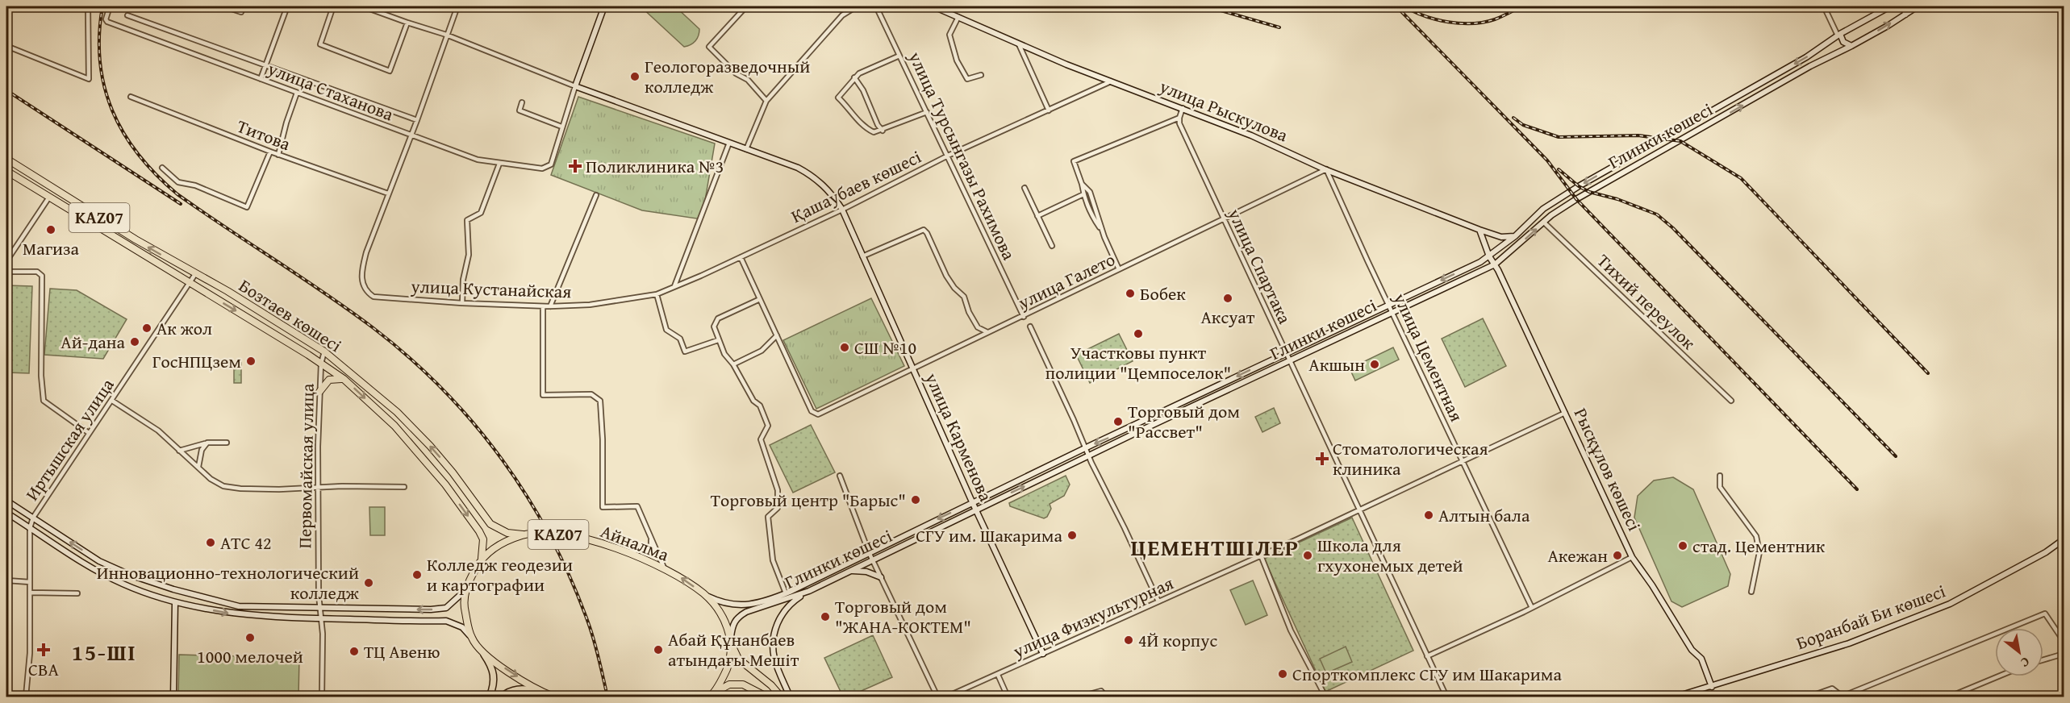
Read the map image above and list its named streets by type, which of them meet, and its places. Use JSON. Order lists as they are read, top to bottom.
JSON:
{
  "streets": {
    "highway": ["KAZ07", "Бозтаев көшесі", "Айналма"],
    "main road": [
      "улица Рыскулова",
      "Глинки көшесі",
      "улица Карменова",
      "Рысқұлов көшесі",
      "Боранбай Би көшесі"
    ],
    "street": [
      "улица Стаханова",
      "Титова",
      "улица Турсынгазы Рахимова",
      "Қашаубаев көшесі",
      "улица Спартака",
      "улица Галето",
      "улица Кустанайская",
      "Тихий переулок",
      "улица Цементная",
      "Иртышская улица",
      "Первомайская улица",
      "улица Физкультурная"
    ]
  },
  "crossings": [
    ["улица Рыскулова", "Глинки көшесі"],
    ["улица Рыскулова", "Қашаубаев көшесі"],
    ["улица Рыскулова", "улица Галето"],
    ["улица Рыскулова", "улица Цементная"],
    ["Титова", "улица Кустанайская"],
    ["Глинки көшесі", "KAZ07"],
    ["Глинки көшесі", "улица Спартака"],
    ["Глинки көшесі", "Тихий переулок"],
    ["Глинки көшесі", "улица Цементная"],
    ["Глинки көшесі", "улица Карменова"],
    ["Глинки көшесі", "Рысқұлов көшесі"],
    ["Глинки көшесі", "Айналма"],
    ["улица Турсынгазы Рахимова", "Қашаубаев көшесі"],
    ["улица Турсынгазы Рахимова", "улица Галето"],
    ["Қашаубаев көшесі", "улица Кустанайская"],
    ["Қашаубаев көшесі", "улица Карменова"],
    ["KAZ07", "Айналма"],
    ["улица Спартака", "улица Галето"],
    ["улица Спартака", "улица Физкультурная"],
    ["улица Галето", "улица Цементная"],
    ["улица Галето", "улица Карменова"],
    ["Бозтаев көшесі", "Иртышская улица"],
    ["Бозтаев көшесі", "Первомайская улица"],
    ["Бозтаев көшесі", "Айналма"],
    ["улица Цементная", "улица Физкультурная"],
    ["улица Карменова", "улица Физкультурная"],
    ["Рысқұлов көшесі", "улица Физкультурная"],
    ["Рысқұлов көшесі", "Боранбай Би көшесі"]
  ],
  "districts": ["ЦЕМЕНТШІЛЕР", "15-ШІ"],
  "places": {
    "other": [
      "Геологоразведочный колледж",
      "Магиза",
      "Бобек",
      "Аксуат",
      "Ак жол",
      "Участковы пункт полиции \"Цемпоселок\"",
      "Ай-дана",
      "СШ №10",
      "ГосНПЦзем",
      "Акшын",
      "Торговый дом \"Рассвет\"",
      "Торговый центр \"Барыс\"",
      "Алтын бала",
      "СГУ им. Шакарима",
      "АТС 42",
      "стад. Цементник",
      "Школа для гхухонемых детей",
      "Акежан",
      "Колледж геодезии и картографии",
      "Инновационно-технологический колледж",
      "Торговый дом \"ЖАНА-КОКТЕМ\"",
      "1000 мелочей",
      "4Й корпус",
      "Абай Құнанбаев атындағы Мешіт",
      "ТЦ Авеню",
      "Спорткомплекс СГУ им Шакарима"
    ],
    "health": ["Поликлиника №3", "Стоматологическая клиника", "СВА"]
  },
  "north": "bottom right"
}
